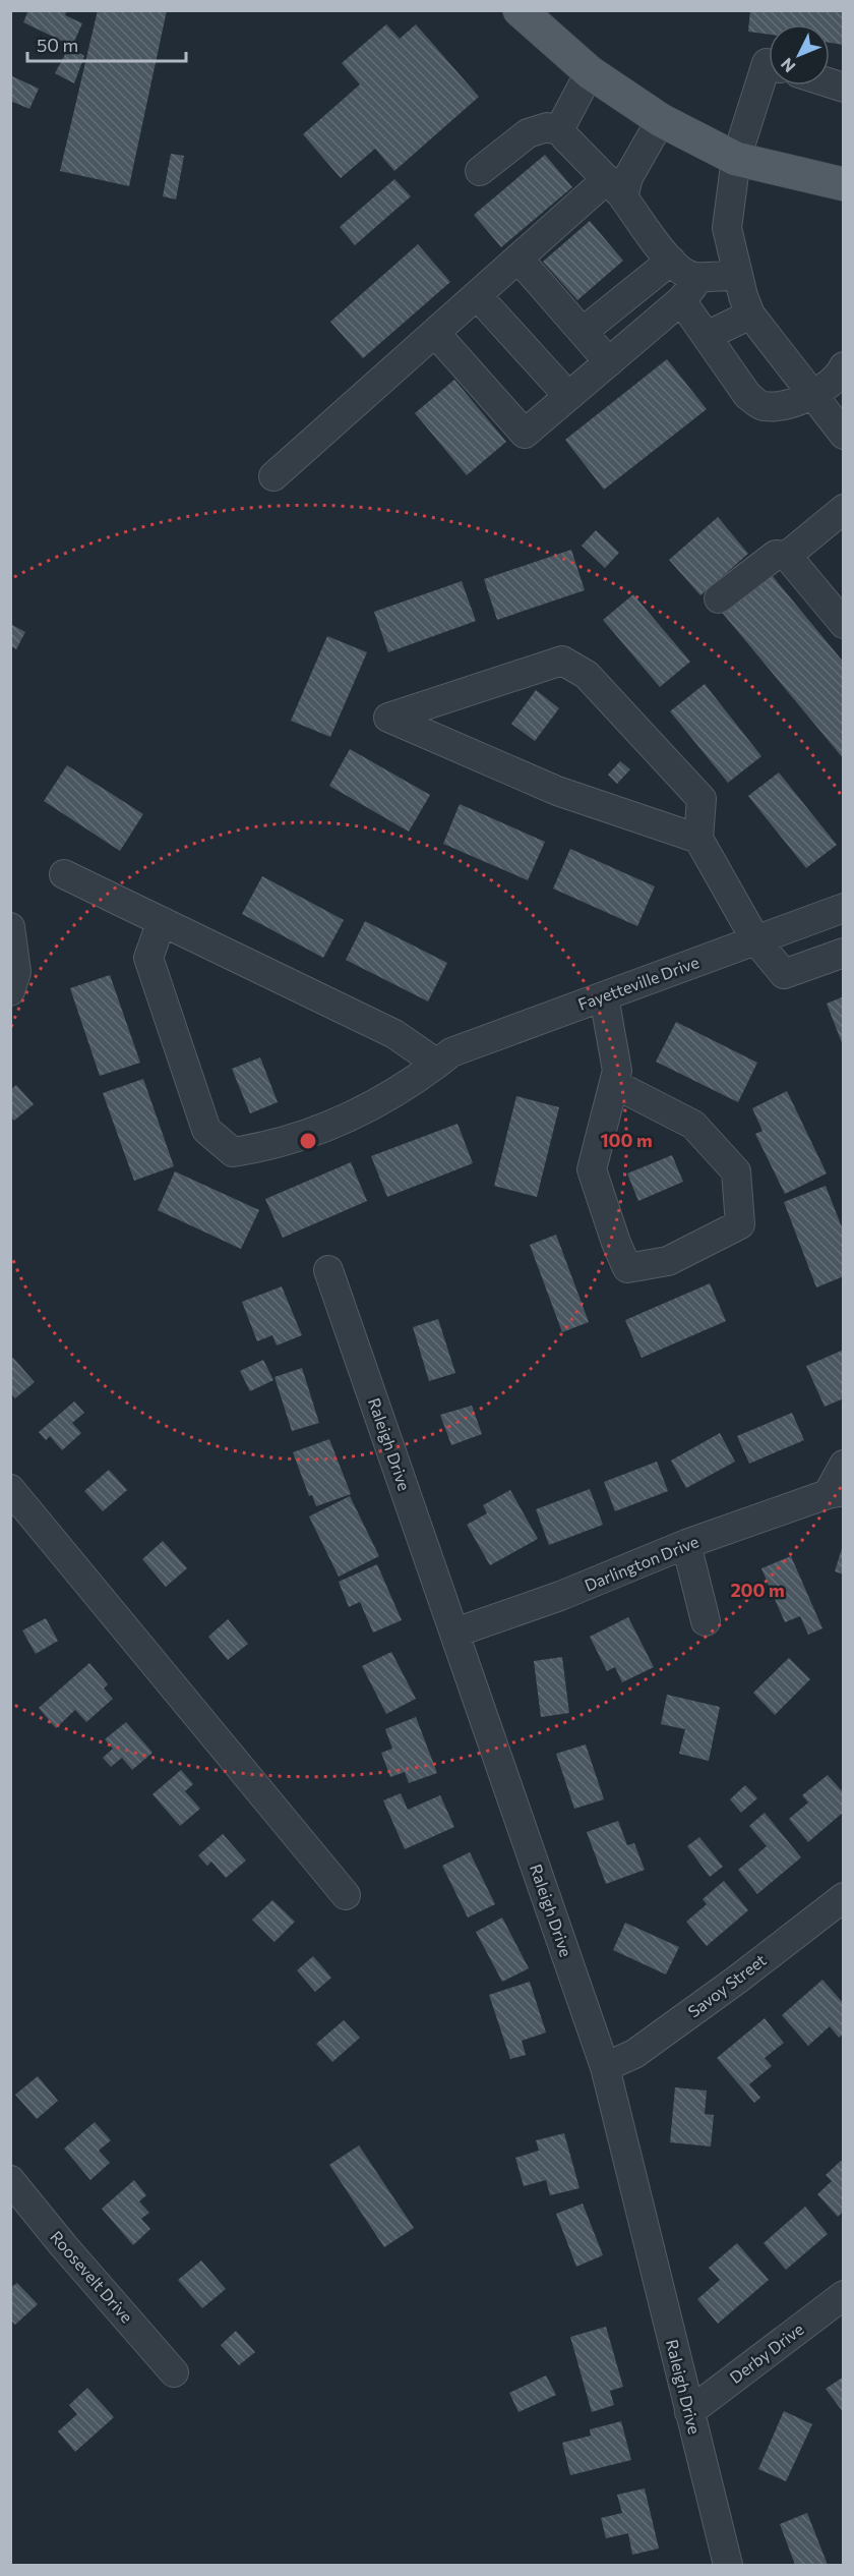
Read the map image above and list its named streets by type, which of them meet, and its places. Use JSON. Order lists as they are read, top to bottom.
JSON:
{
  "streets": {
    "street": [
      "Fayetteville Drive",
      "Raleigh Drive",
      "Darlington Drive",
      "Savoy Street",
      "Roosevelt Drive",
      "Derby Drive"
    ]
  },
  "crossings": [
    ["Raleigh Drive", "Darlington Drive"],
    ["Raleigh Drive", "Savoy Street"],
    ["Raleigh Drive", "Derby Drive"]
  ],
  "scale_bar": "50 m",
  "north": "bottom left",
  "rings": ["100 m", "200 m"]
}
